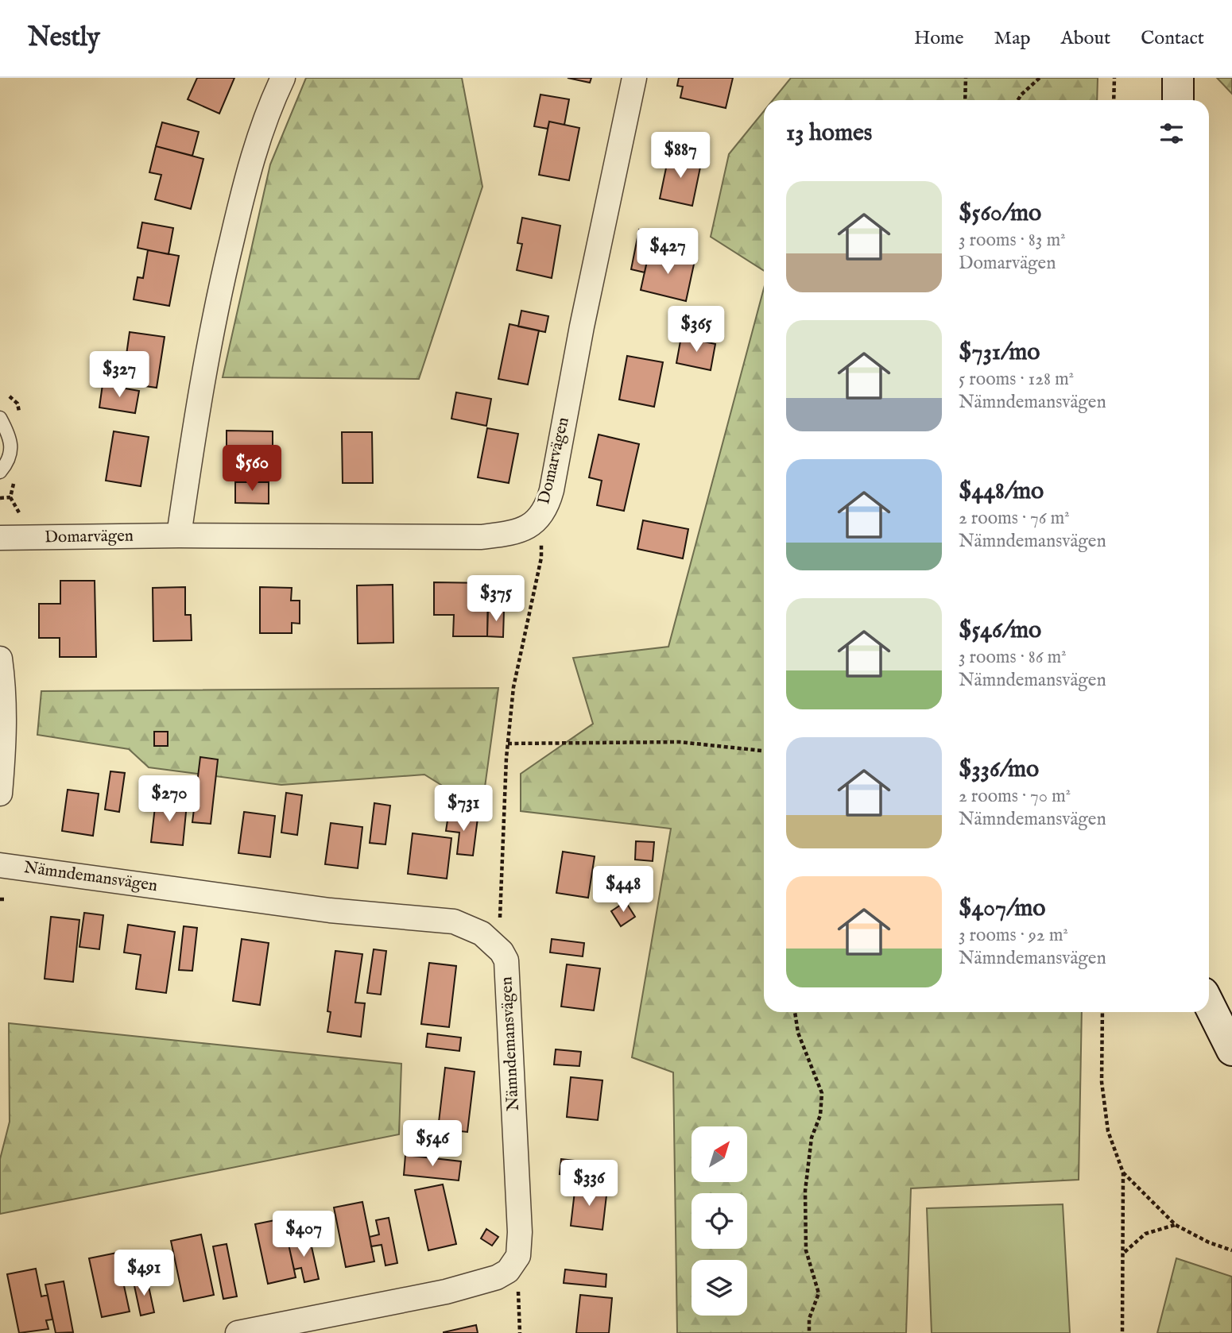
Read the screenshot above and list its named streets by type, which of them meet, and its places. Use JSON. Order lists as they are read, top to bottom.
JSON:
{
  "streets": {
    "street": ["Domarvägen", "Nämndemansvägen"]
  },
  "north": "top right",
  "page": {
    "header": "Nestly",
    "nav": [
      "Home",
      "Map",
      "About",
      "Contact"
    ],
    "heading": "13 homes",
    "price": [
      "$887",
      "$427",
      "$365",
      "$327",
      "$560",
      "$375",
      "$270",
      "$731",
      "$448",
      "$546",
      "$336",
      "$407",
      "$491"
    ],
    "list": [
      {
        "name": "$560/mo",
        "note": "3 rooms · 83 m² · Domarvägen"
      },
      {
        "name": "$731/mo",
        "note": "5 rooms · 128 m² · Nämndemansvägen"
      },
      {
        "name": "$448/mo",
        "note": "2 rooms · 76 m² · Nämndemansvägen"
      },
      {
        "name": "$546/mo",
        "note": "3 rooms · 86 m² · Nämndemansvägen"
      },
      {
        "name": "$336/mo",
        "note": "2 rooms · 70 m² · Nämndemansvägen"
      },
      {
        "name": "$407/mo",
        "note": "3 rooms · 92 m² · Nämndemansvägen"
      }
    ]
  }
}
